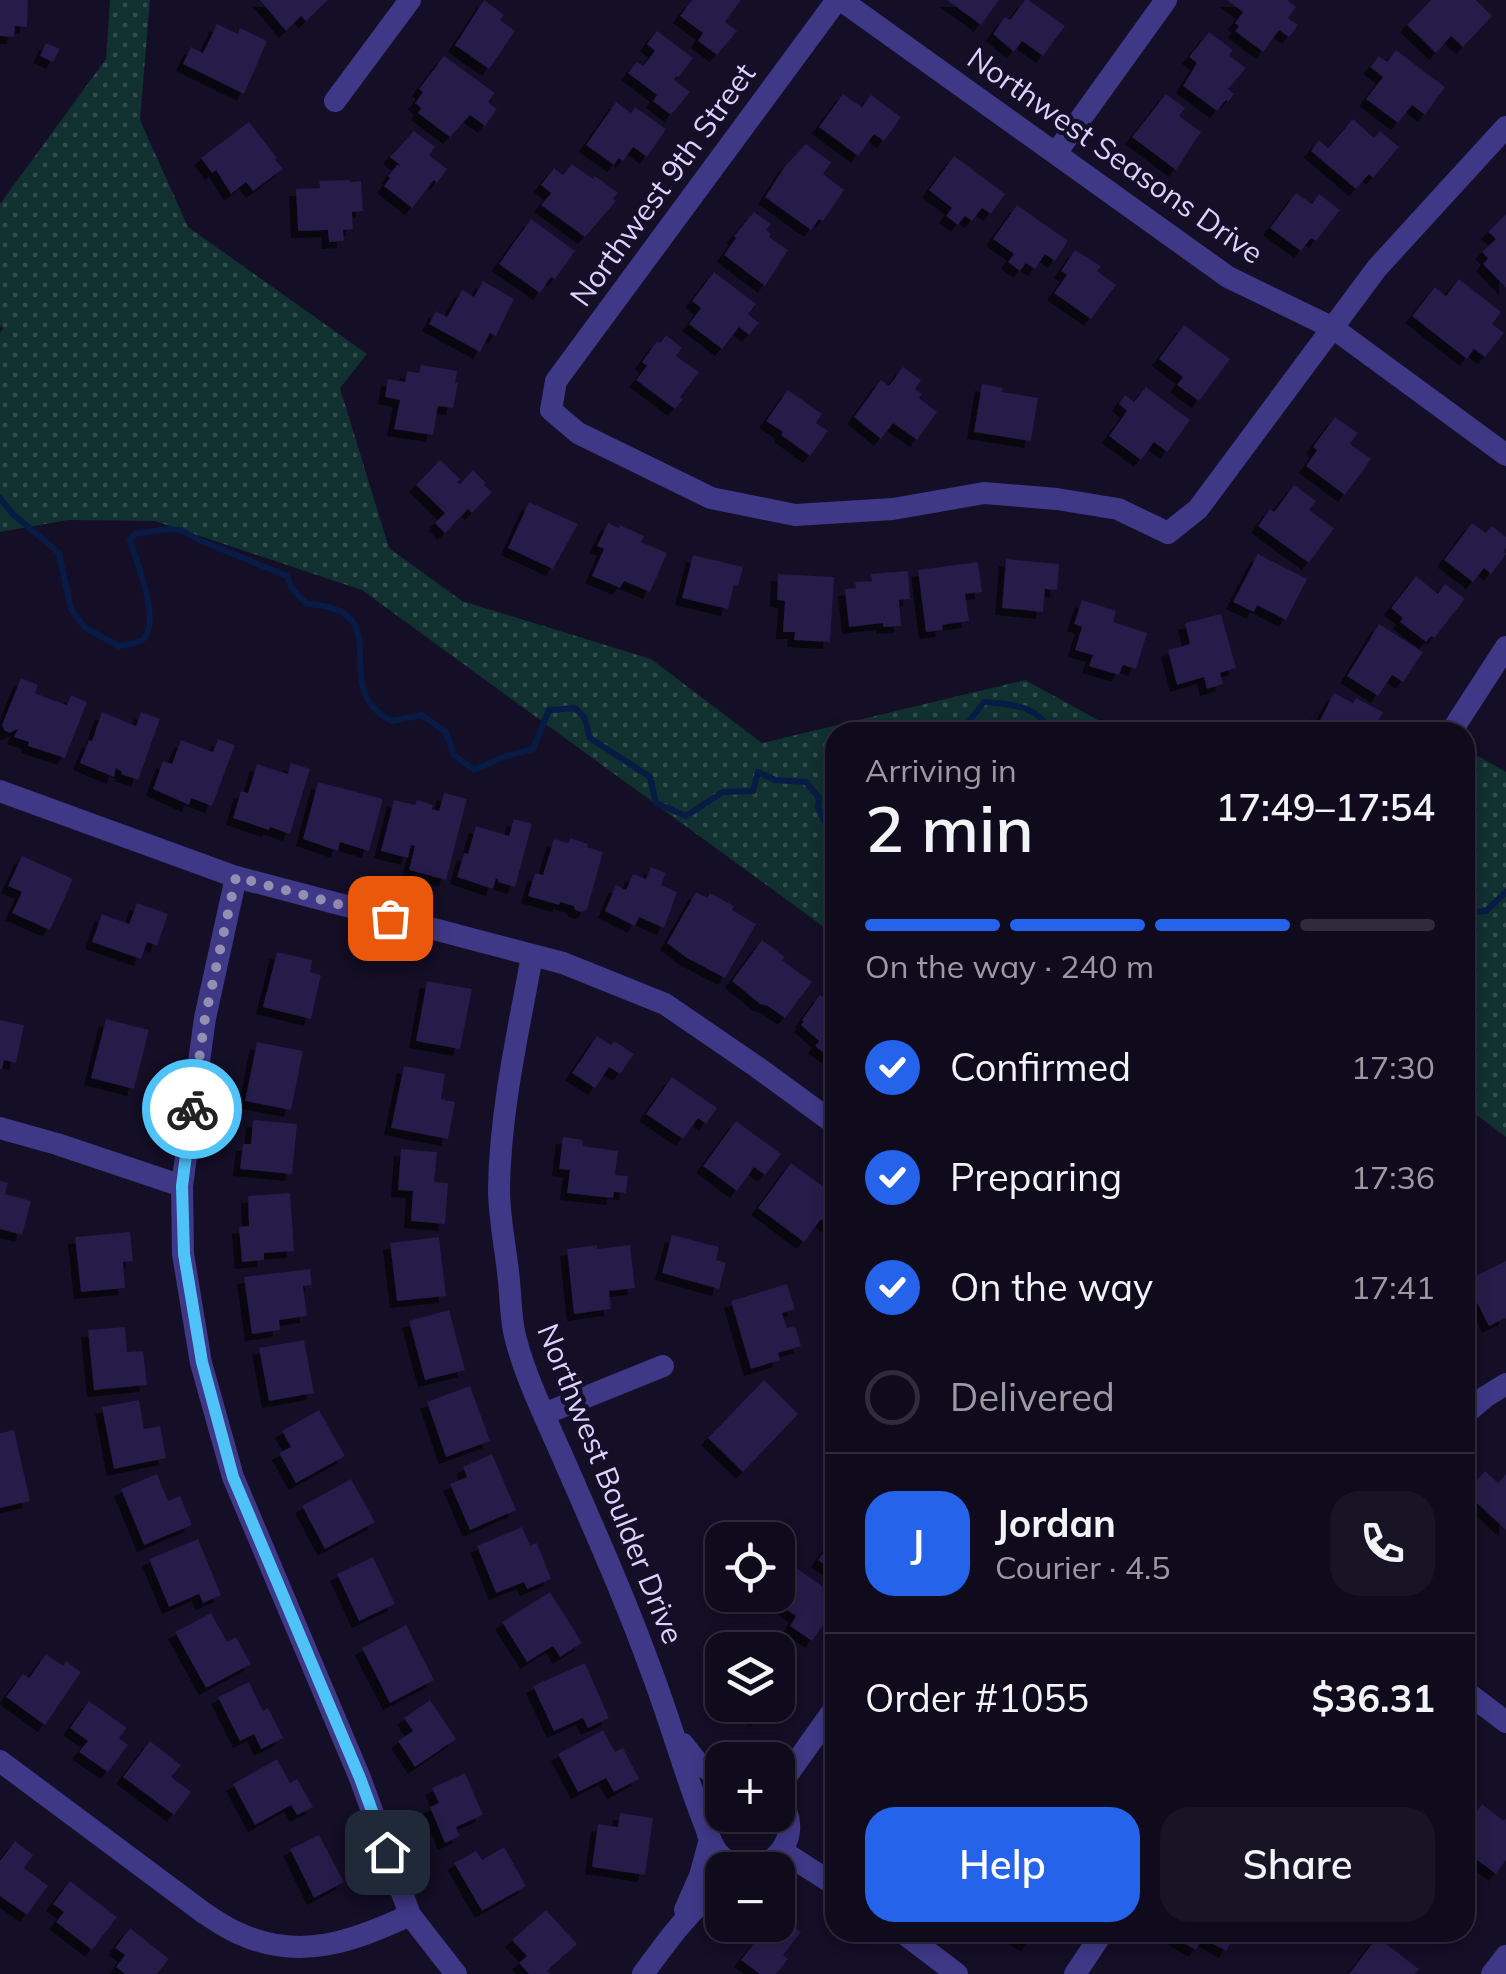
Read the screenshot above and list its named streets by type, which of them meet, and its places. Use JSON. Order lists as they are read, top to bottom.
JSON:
{
  "streets": {
    "street": ["Northwest Seasons Drive", "Northwest 9th Street", "Northwest Boulder Drive"]
  },
  "crossings": [
    ["Northwest Seasons Drive", "Northwest 9th Street"]
  ],
  "page": {
    "heading": ["2 min", "Arriving in", "17:49–17:54"],
    "panel": [
      "Jordan",
      "Courier · 4.5",
      "Order #1055",
      "$36.31"
    ],
    "bar": "On the way · 240 m",
    "list": [
      ["Confirmed", "17:30"],
      ["Preparing", "17:36"],
      ["On the way", "17:41"],
      "Delivered"
    ],
    "round": "J",
    "map_buttons": ["+", "−"],
    "buttons": ["Help", "Share"]
  }
}
